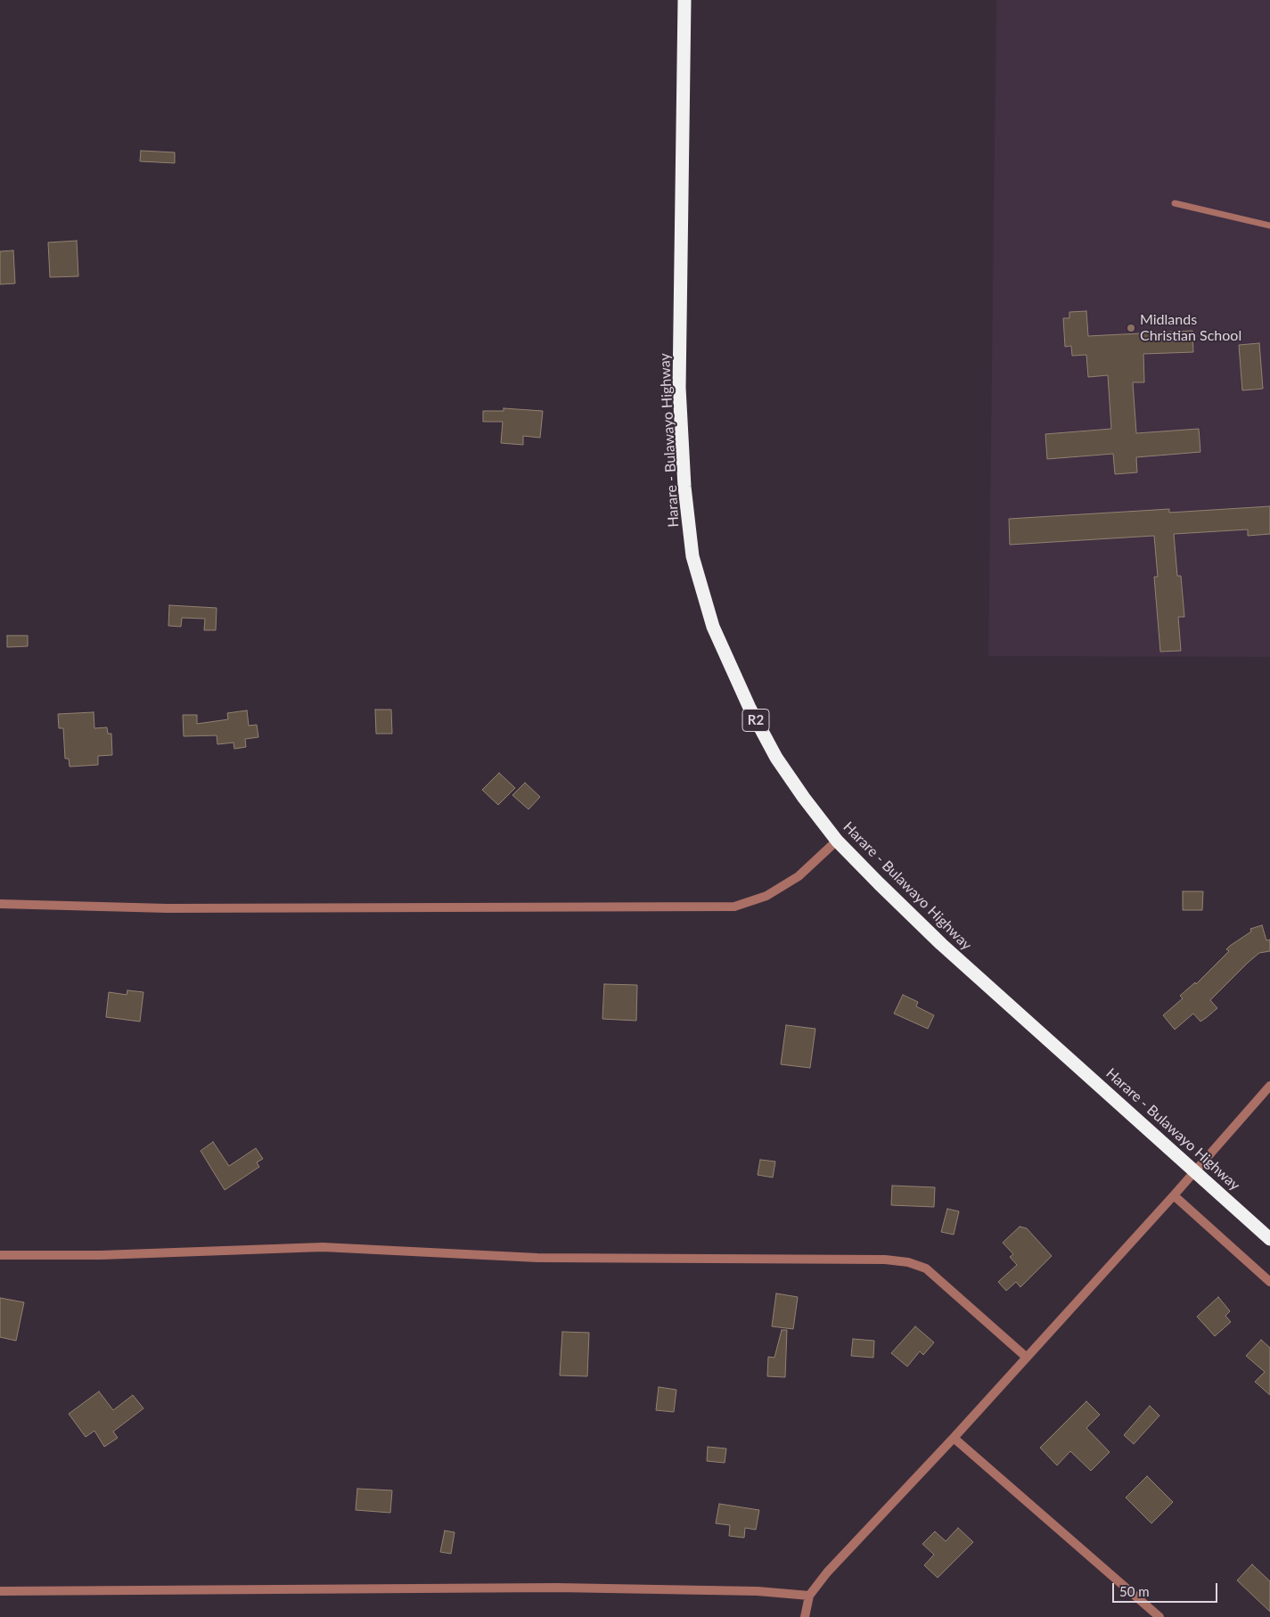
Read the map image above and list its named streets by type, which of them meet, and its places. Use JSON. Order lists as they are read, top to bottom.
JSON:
{
  "streets": {
    "highway": ["Harare - Bulawayo Highway", "R2"]
  },
  "places": ["Midlands Christian School"],
  "scale_bar": "50 m"
}
